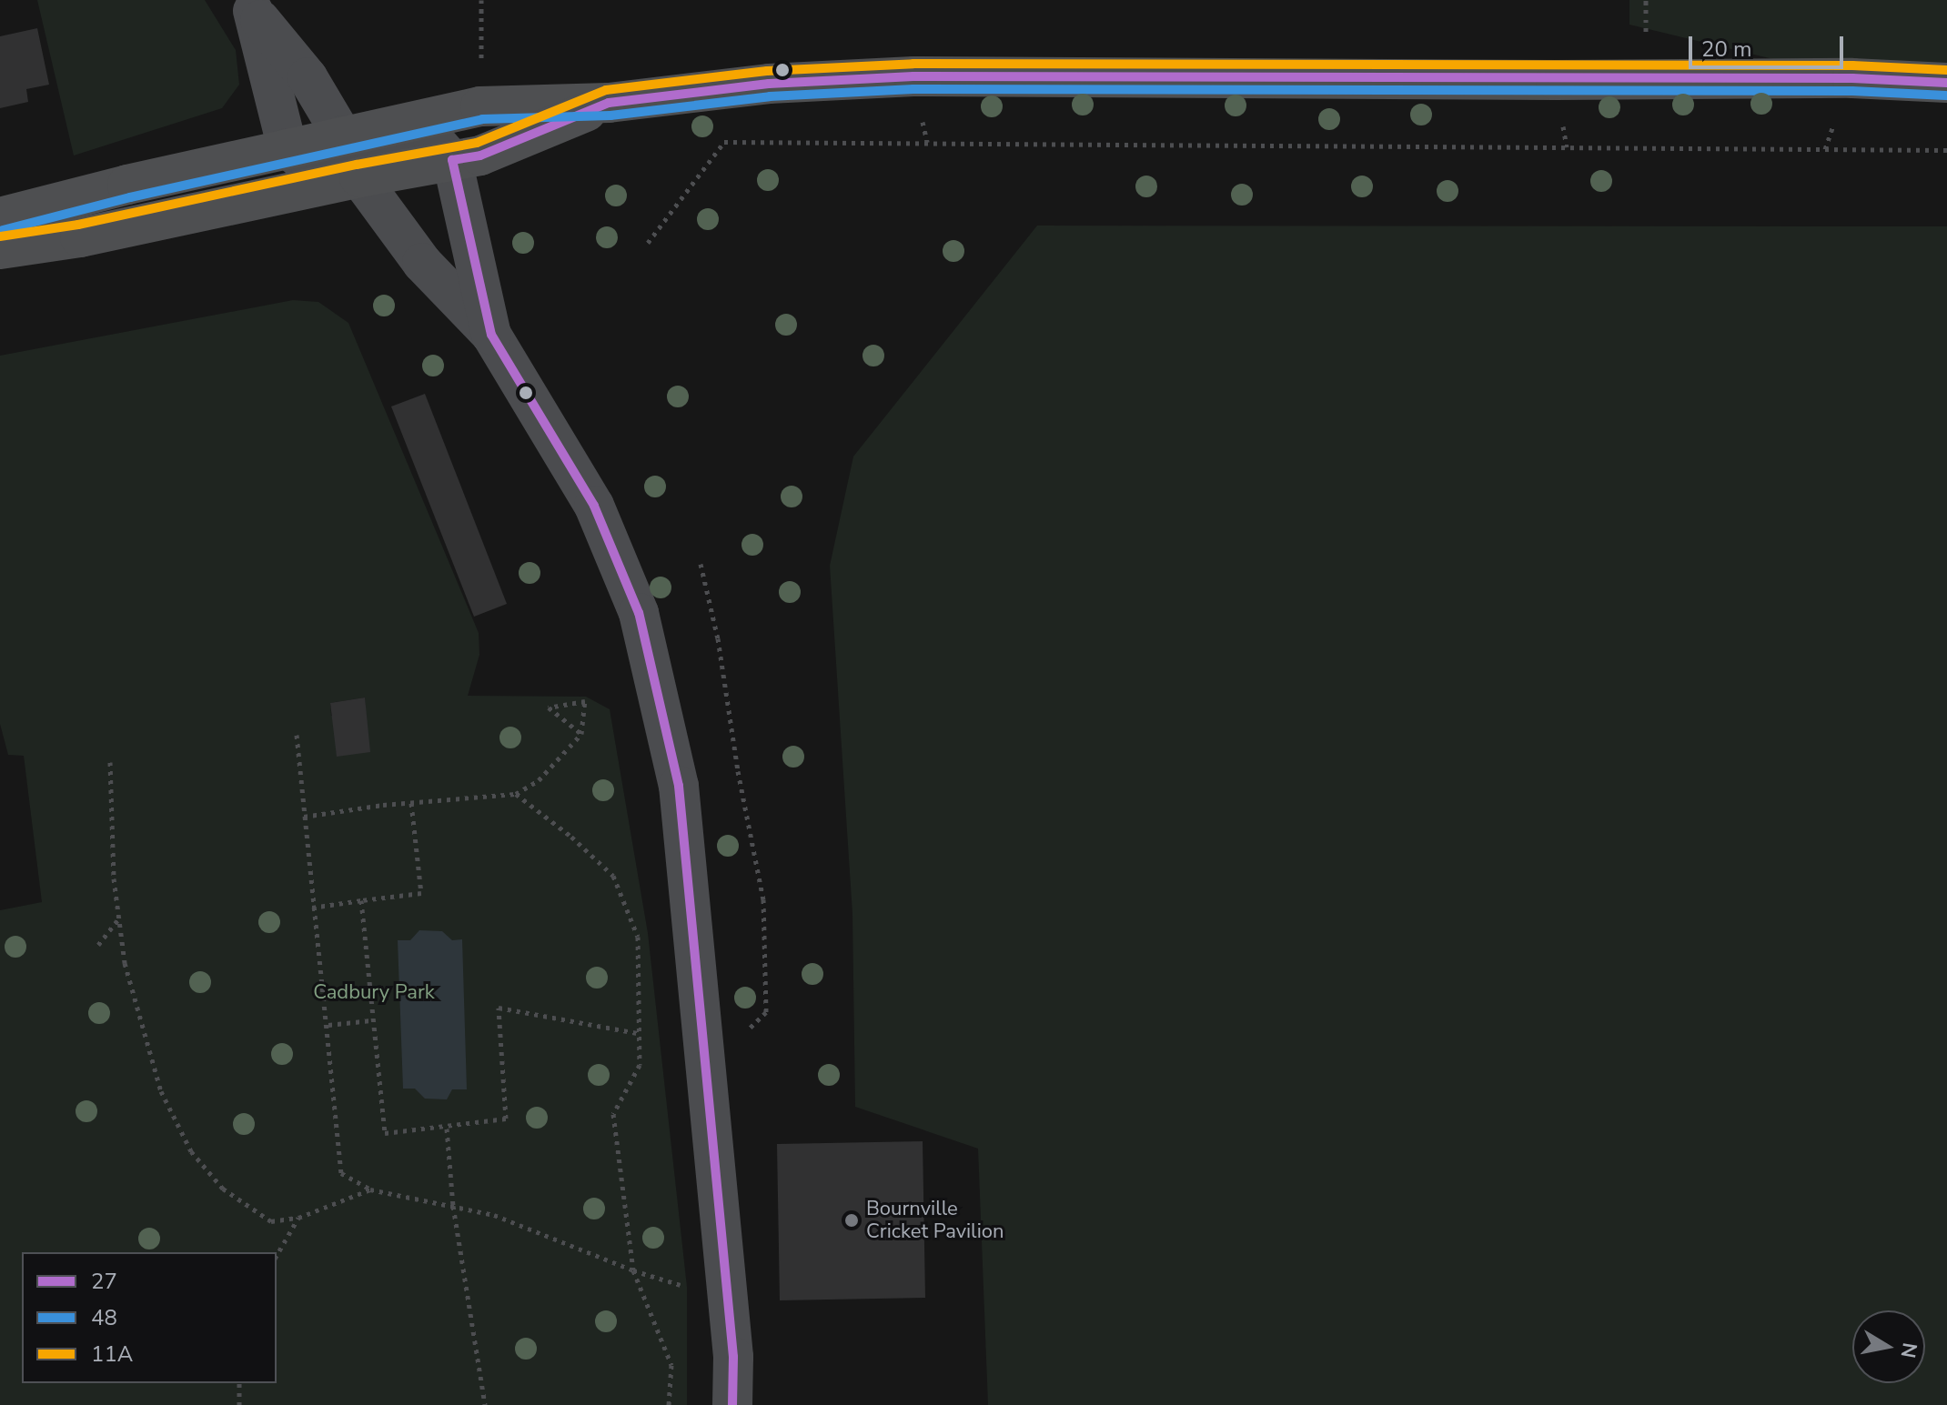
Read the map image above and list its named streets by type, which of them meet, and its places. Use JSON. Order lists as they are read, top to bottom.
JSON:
{
  "parks": ["Cadbury Park"],
  "places": ["Bournville Cricket Pavilion"],
  "lines": ["transit line 11A", "transit line 27", "transit line 48"],
  "legend": ["27", "48", "11A"],
  "scale_bar": "20 m",
  "north": "right"
}
